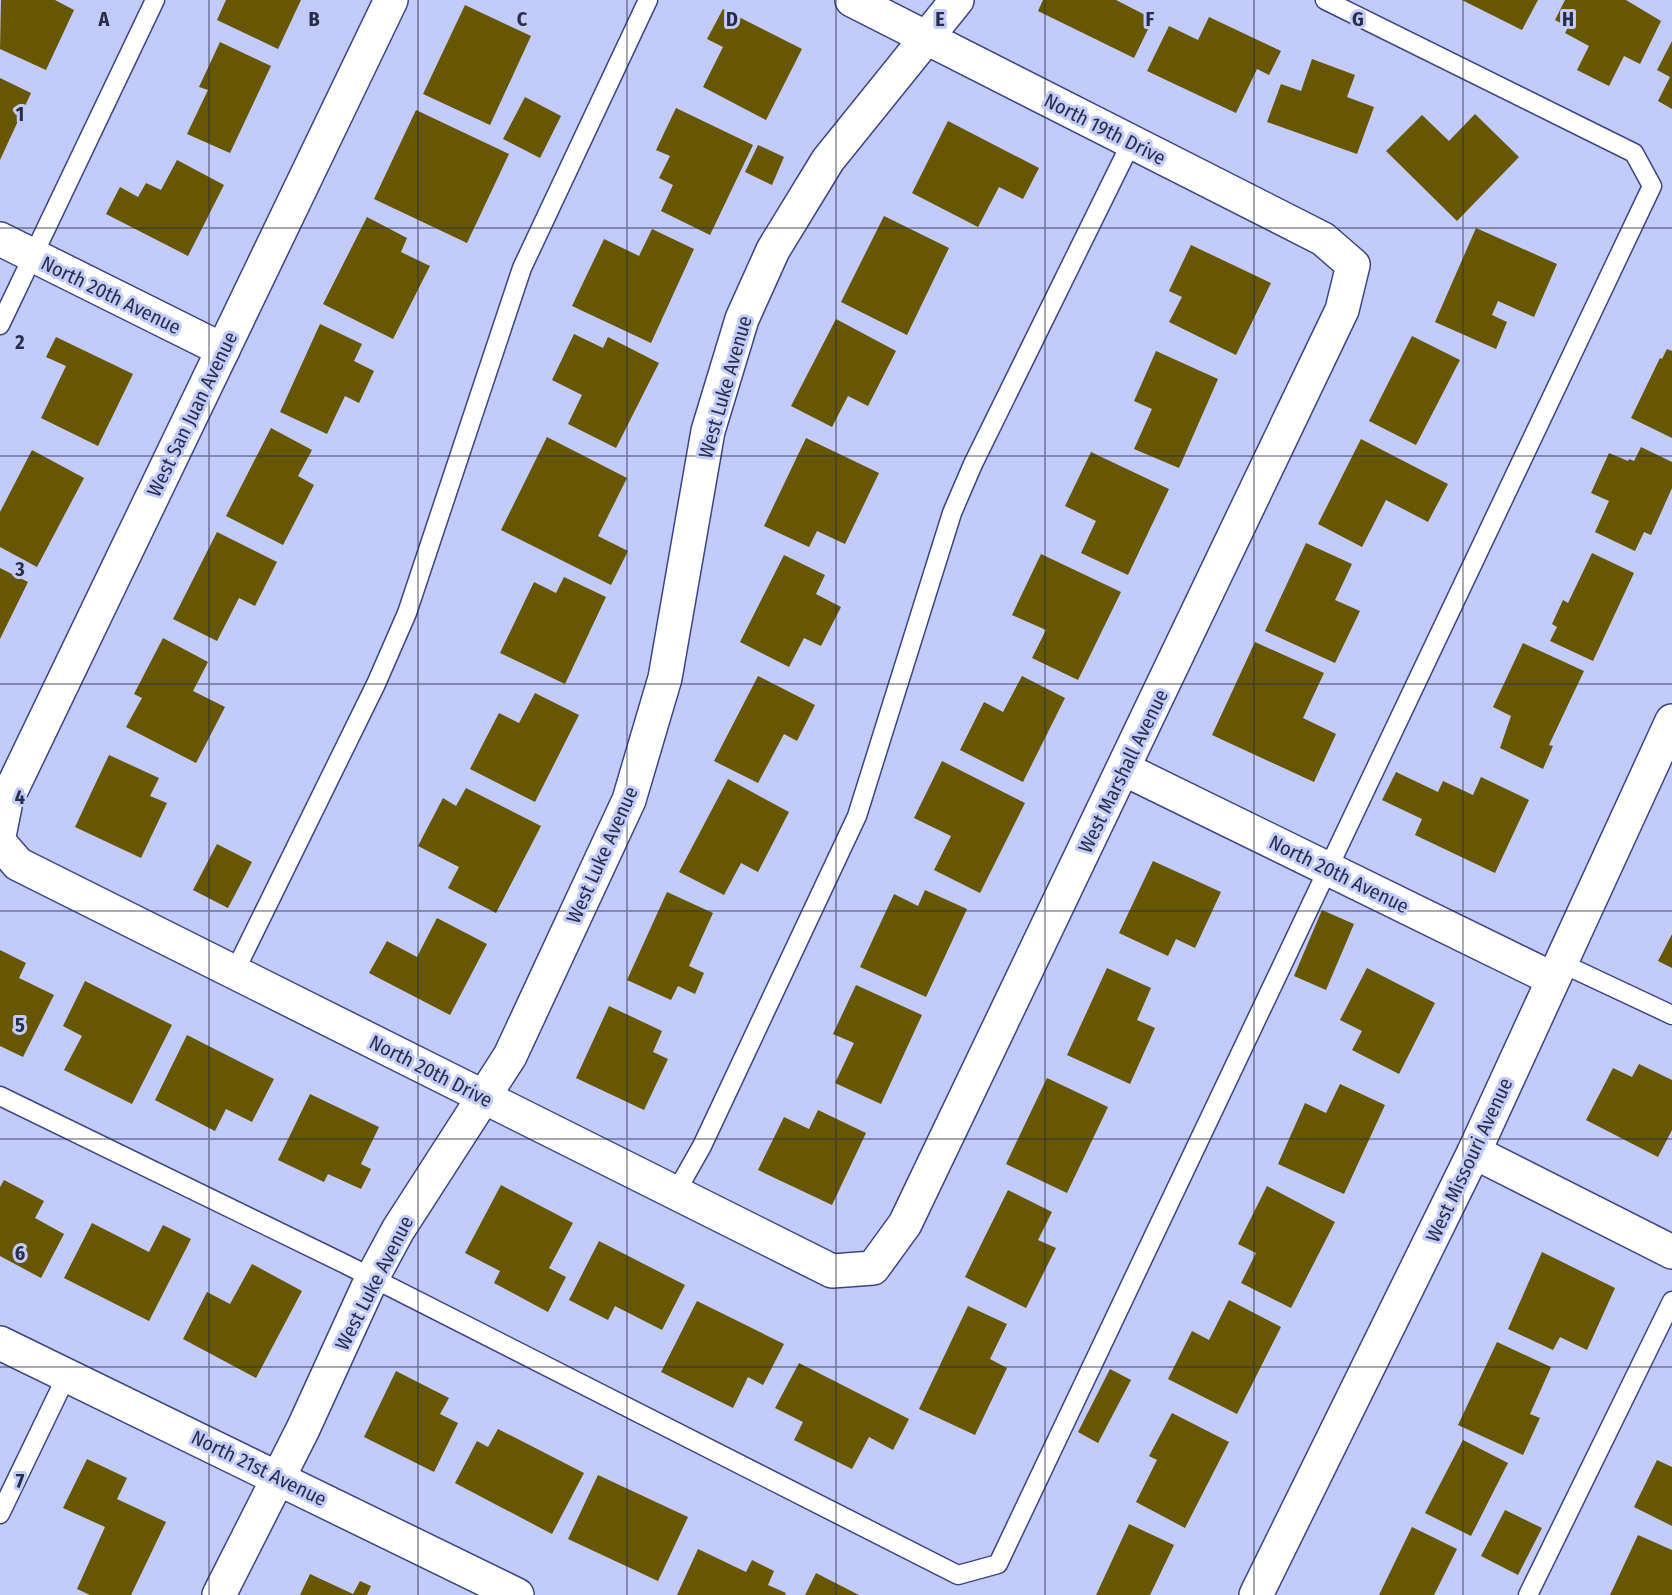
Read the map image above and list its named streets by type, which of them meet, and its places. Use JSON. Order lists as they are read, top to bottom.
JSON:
{
  "streets": {
    "street": [
      "North 19th Drive",
      "North 20th Avenue",
      "West Luke Avenue",
      "West San Juan Avenue",
      "West Marshall Avenue",
      "North 20th Drive",
      "West Missouri Avenue",
      "North 21st Avenue"
    ]
  },
  "crossings": [
    ["North 19th Drive", "West Luke Avenue"],
    ["North 19th Drive", "West Marshall Avenue"],
    ["North 20th Avenue", "West San Juan Avenue"],
    ["North 20th Avenue", "West Marshall Avenue"],
    ["North 20th Avenue", "West Missouri Avenue"],
    ["West Luke Avenue", "North 20th Drive"],
    ["West Luke Avenue", "North 21st Avenue"],
    ["West Marshall Avenue", "North 20th Drive"]
  ],
  "grid": {
    "columns": [
      "A",
      "B",
      "C",
      "D",
      "E",
      "F",
      "G",
      "H"
    ],
    "rows": [
      "1",
      "2",
      "3",
      "4",
      "5",
      "6",
      "7"
    ]
  }
}
